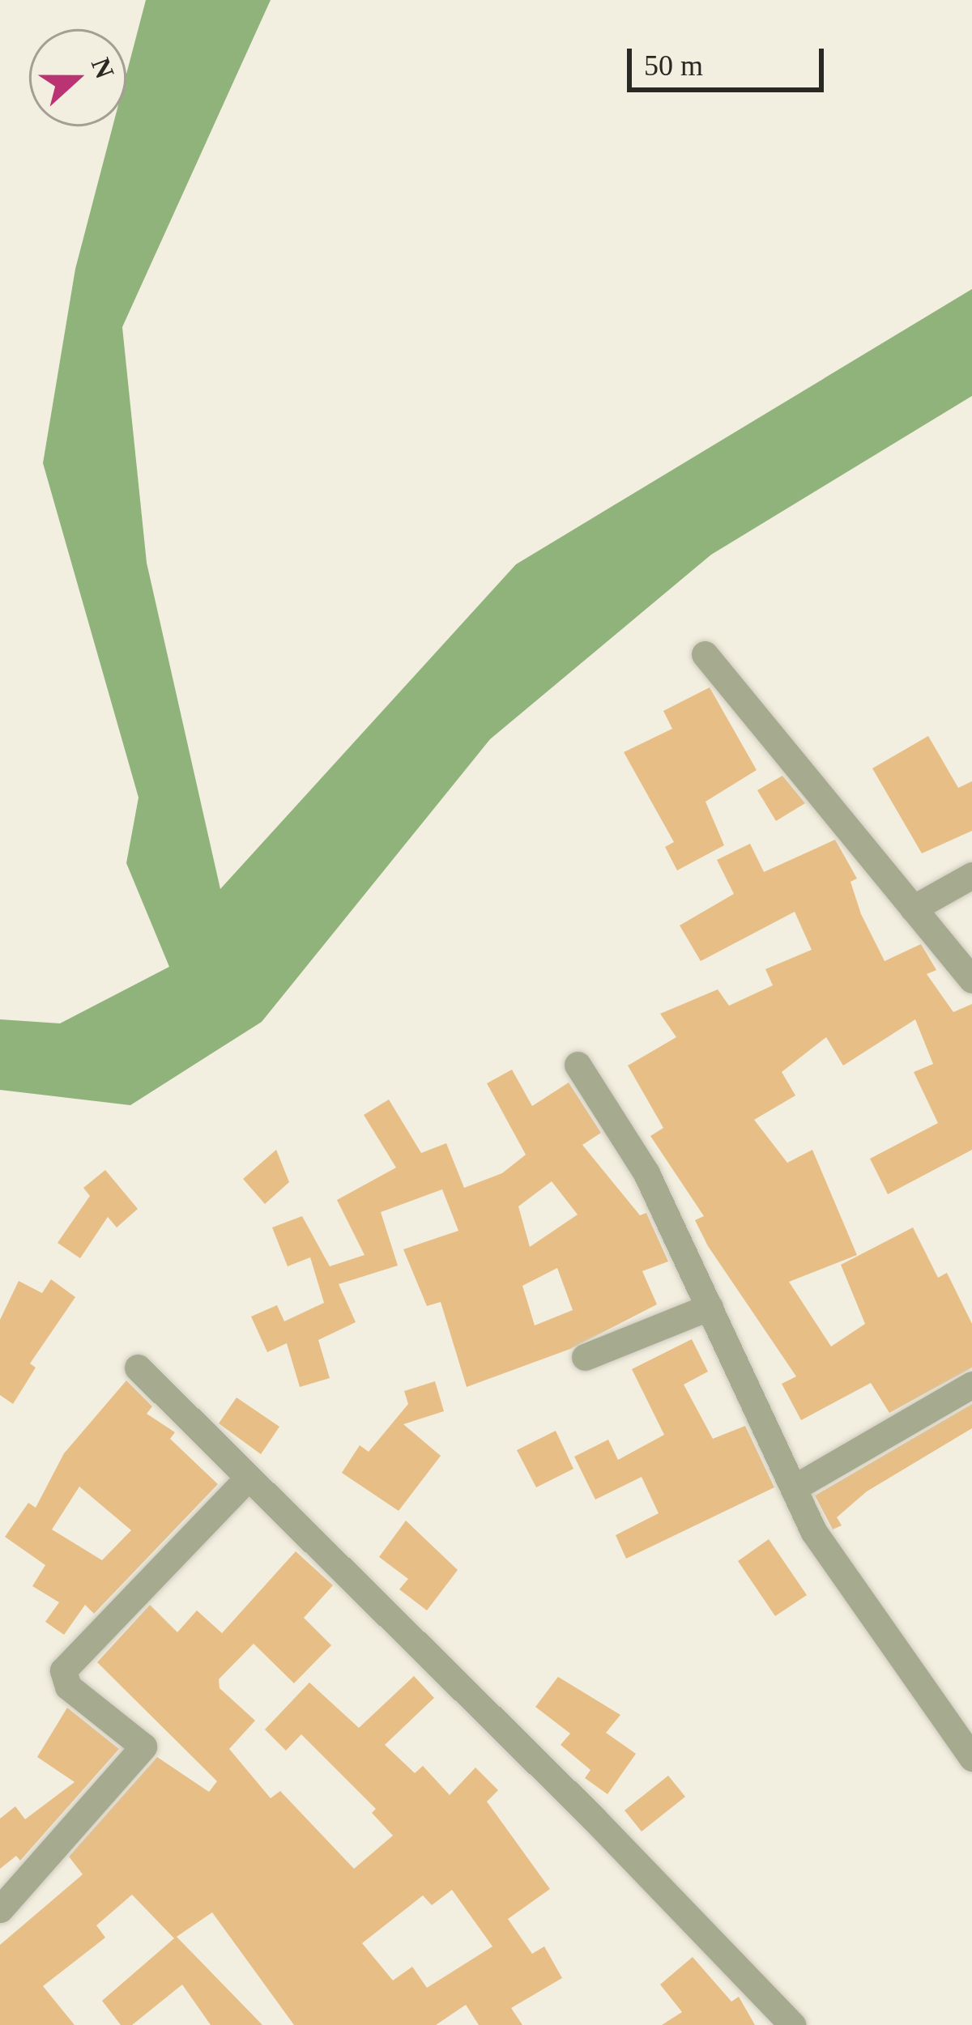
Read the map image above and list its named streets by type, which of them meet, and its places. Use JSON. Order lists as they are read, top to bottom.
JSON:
{
  "scale_bar": "50 m",
  "north": "right"
}
